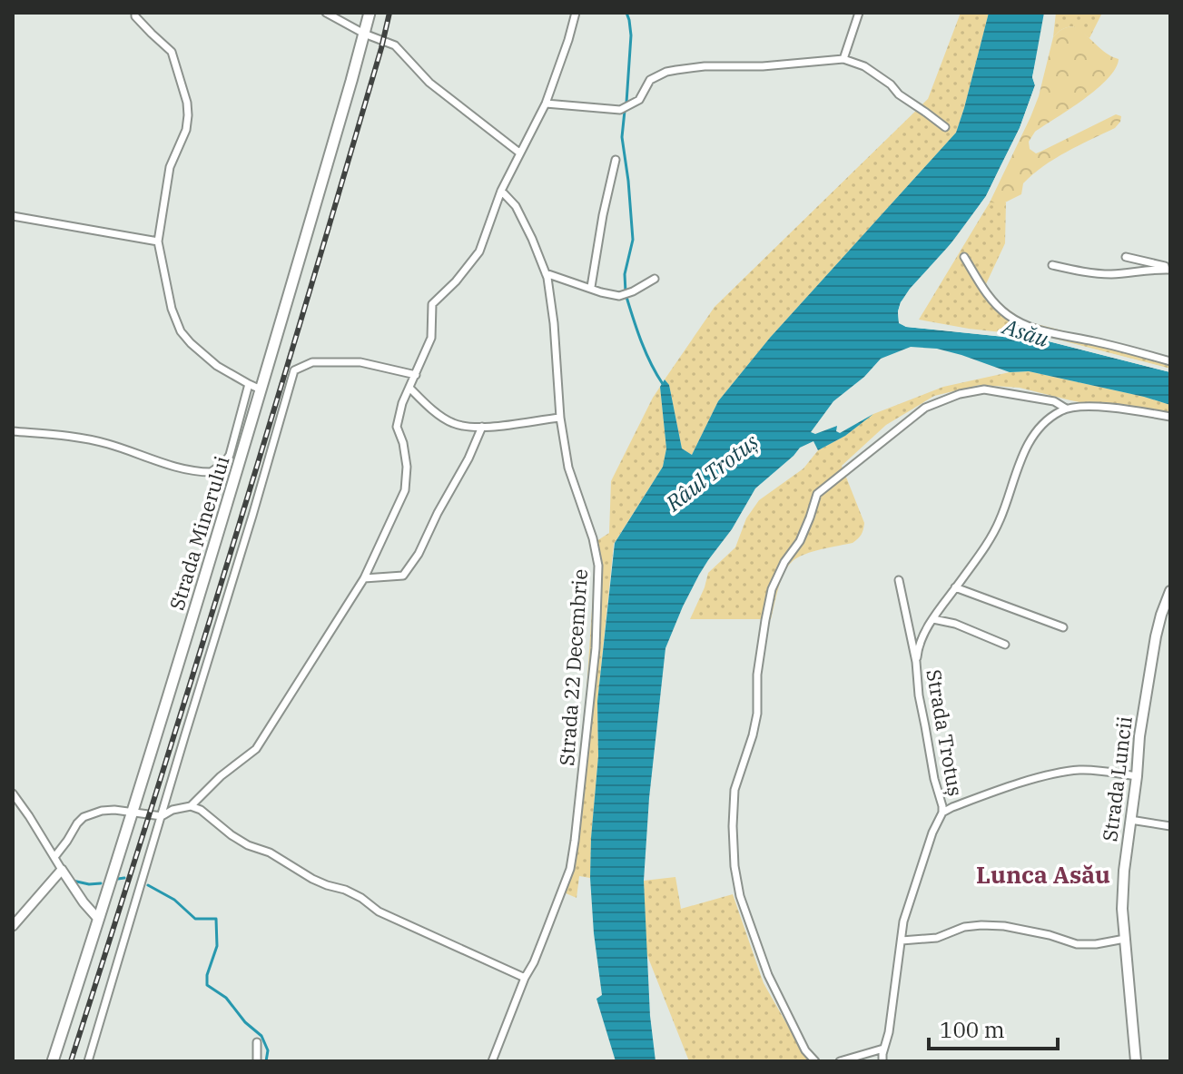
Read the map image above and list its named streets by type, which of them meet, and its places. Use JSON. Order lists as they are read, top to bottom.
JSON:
{
  "streets": {
    "main road": ["Strada Minerului", "Strada Luncii"],
    "street": ["Strada 22 Decembrie", "Strada Trotuș"]
  },
  "districts": ["Lunca Asău"],
  "water": ["Asău", "Râul Trotuș"],
  "scale_bar": "100 m"
}
